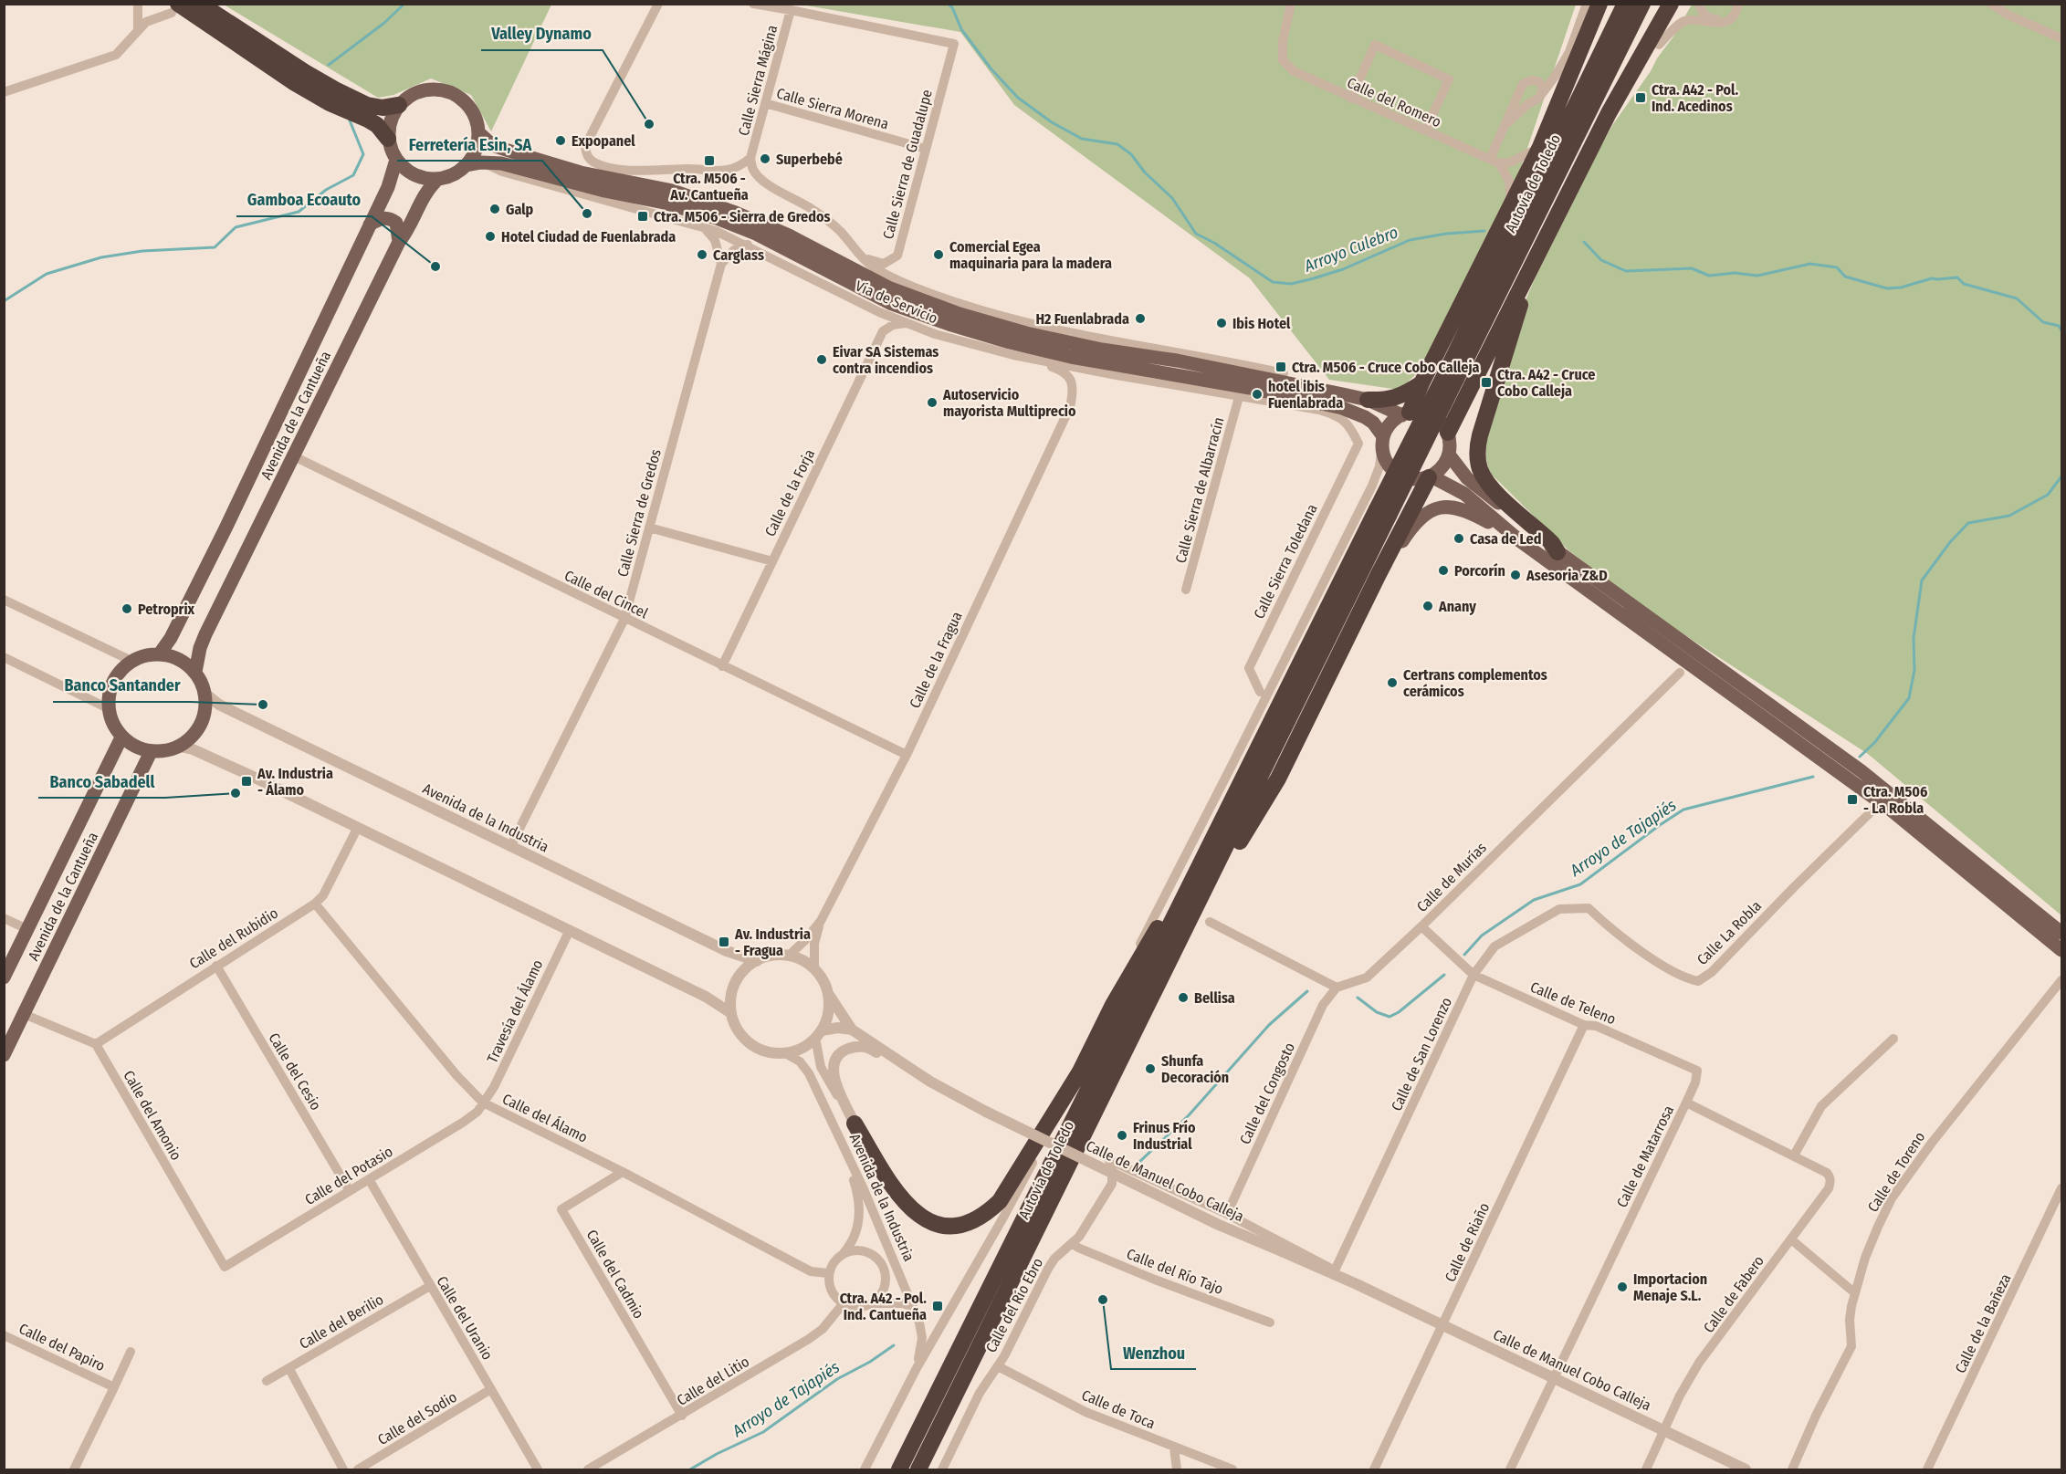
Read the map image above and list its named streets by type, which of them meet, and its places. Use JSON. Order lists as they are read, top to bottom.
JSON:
{
  "streets": {
    "highway": ["Autovía de Toledo"],
    "main road": ["Avenida de la Cantueña"],
    "street": [
      "Calle Sierra Mágina",
      "Calle del Romero",
      "Calle Sierra Morena",
      "Calle Sierra de Guadalupe",
      "Vía de Servicio",
      "Calle Sierra de Albarracín",
      "Calle de la Forja",
      "Calle Sierra de Gredos",
      "Calle Sierra Toledana",
      "Calle del Cincel",
      "Calle de la Fragua",
      "Avenida de la Industria",
      "Calle de Murías",
      "Calle La Robla",
      "Calle del Rubidio",
      "Calle de Teleno",
      "Travesía del Álamo",
      "Calle de San Lorenzo",
      "Calle del Cesio",
      "Calle del Congosto",
      "Calle del Amonio",
      "Calle del Álamo",
      "Calle de Matarrosa",
      "Calle de Toreno",
      "Calle del Potasio",
      "Calle de Manuel Cobo Calleja",
      "Calle de Riaño",
      "Calle del Río Tajo",
      "Calle del Cadmio",
      "Calle de Fabero",
      "Calle del Río Ebro",
      "Calle del Uranio",
      "Calle del Berilio",
      "Calle de la Bañeza",
      "Calle del Papiro",
      "Calle del Litio",
      "Calle de Toca",
      "Calle del Sodio"
    ]
  },
  "crossings": [
    ["Calle Sierra Mágina", "Calle Sierra Morena"],
    ["Calle Sierra Mágina", "Calle Sierra de Guadalupe"],
    ["Calle Sierra Mágina", "Vía de Servicio"],
    ["Calle Sierra Morena", "Calle Sierra de Guadalupe"],
    ["Calle Sierra de Guadalupe", "Vía de Servicio"],
    ["Vía de Servicio", "Calle Sierra de Albarracín"],
    ["Vía de Servicio", "Calle Sierra Toledana"],
    ["Vía de Servicio", "Calle de la Fragua"],
    ["Avenida de la Cantueña", "Calle del Cincel"],
    ["Avenida de la Cantueña", "Avenida de la Industria"],
    ["Calle de la Forja", "Calle del Cincel"],
    ["Calle Sierra de Gredos", "Calle del Cincel"],
    ["Calle Sierra de Gredos", "Avenida de la Industria"],
    ["Calle del Cincel", "Calle de la Fragua"],
    ["Calle de la Fragua", "Avenida de la Industria"],
    ["Calle de la Fragua", "Calle de Manuel Cobo Calleja"],
    ["Avenida de la Industria", "Calle de Manuel Cobo Calleja"],
    ["Calle de Murías", "Calle de Teleno"],
    ["Calle de Murías", "Calle del Congosto"],
    ["Calle La Robla", "Calle de San Lorenzo"],
    ["Calle del Rubidio", "Calle del Cesio"],
    ["Calle del Rubidio", "Calle del Amonio"],
    ["Calle del Rubidio", "Calle del Álamo"],
    ["Calle de Teleno", "Calle de San Lorenzo"],
    ["Calle de Teleno", "Calle de Matarrosa"],
    ["Calle de Teleno", "Calle de Riaño"],
    ["Travesía del Álamo", "Calle del Álamo"],
    ["Travesía del Álamo", "Calle del Potasio"],
    ["Calle de San Lorenzo", "Calle de Manuel Cobo Calleja"],
    ["Calle del Cesio", "Calle del Potasio"],
    ["Calle del Congosto", "Calle de Manuel Cobo Calleja"],
    ["Calle del Amonio", "Calle del Potasio"],
    ["Calle del Álamo", "Calle del Potasio"],
    ["Calle del Álamo", "Calle del Cadmio"],
    ["Calle del Álamo", "Calle del Litio"],
    ["Calle de Matarrosa", "Calle de Manuel Cobo Calleja"],
    ["Calle de Matarrosa", "Calle de Fabero"],
    ["Calle del Potasio", "Calle del Uranio"],
    ["Calle de Manuel Cobo Calleja", "Calle de Riaño"],
    ["Calle de Manuel Cobo Calleja", "Calle de Fabero"],
    ["Calle de Manuel Cobo Calleja", "Calle del Río Ebro"],
    ["Calle del Río Tajo", "Calle del Río Ebro"],
    ["Calle del Cadmio", "Calle del Litio"],
    ["Calle del Río Ebro", "Calle de Toca"],
    ["Calle del Uranio", "Calle del Berilio"],
    ["Calle del Uranio", "Calle del Sodio"]
  ],
  "water": ["Arroyo Culebro", "Arroyo de Tajapiés"],
  "places": {
    "transit": [
      "Ctra. A42 - Pol. Ind. Acedinos",
      "Ctra. M506 - Av. Cantueña",
      "Ctra. M506 - Sierra de Gredos",
      "Ctra. M506 - Cruce Cobo Calleja",
      "Ctra. A42 - Cruce Cobo Calleja",
      "Av. Industria - Álamo",
      "Ctra. M506 - La Robla",
      "Av. Industria - Fragua",
      "Ctra. A42 - Pol. Ind. Cantueña"
    ],
    "other": [
      "Valley Dynamo",
      "Expopanel",
      "Superbebé",
      "Galp",
      "Ferretería Esin, SA",
      "Hotel Ciudad de Fuenlabrada",
      "Carglass",
      "Comercial Egea maquinaria para la madera",
      "Gamboa Ecoauto",
      "H2 Fuenlabrada",
      "Ibis Hotel",
      "Eivar SA Sistemas contra incendios",
      "hotel ibis Fuenlabrada",
      "Autoservicio mayorista Multiprecio",
      "Casa de Led",
      "Porcorín",
      "Asesoria Z&D",
      "Anany",
      "Petroprix",
      "Certrans complementos cerámicos",
      "Banco Santander",
      "Banco Sabadell",
      "Bellisa",
      "Shunfa Decoración",
      "Frinus Frío Industrial",
      "Importacion Menaje S.L.",
      "Wenzhou"
    ]
  }
}
